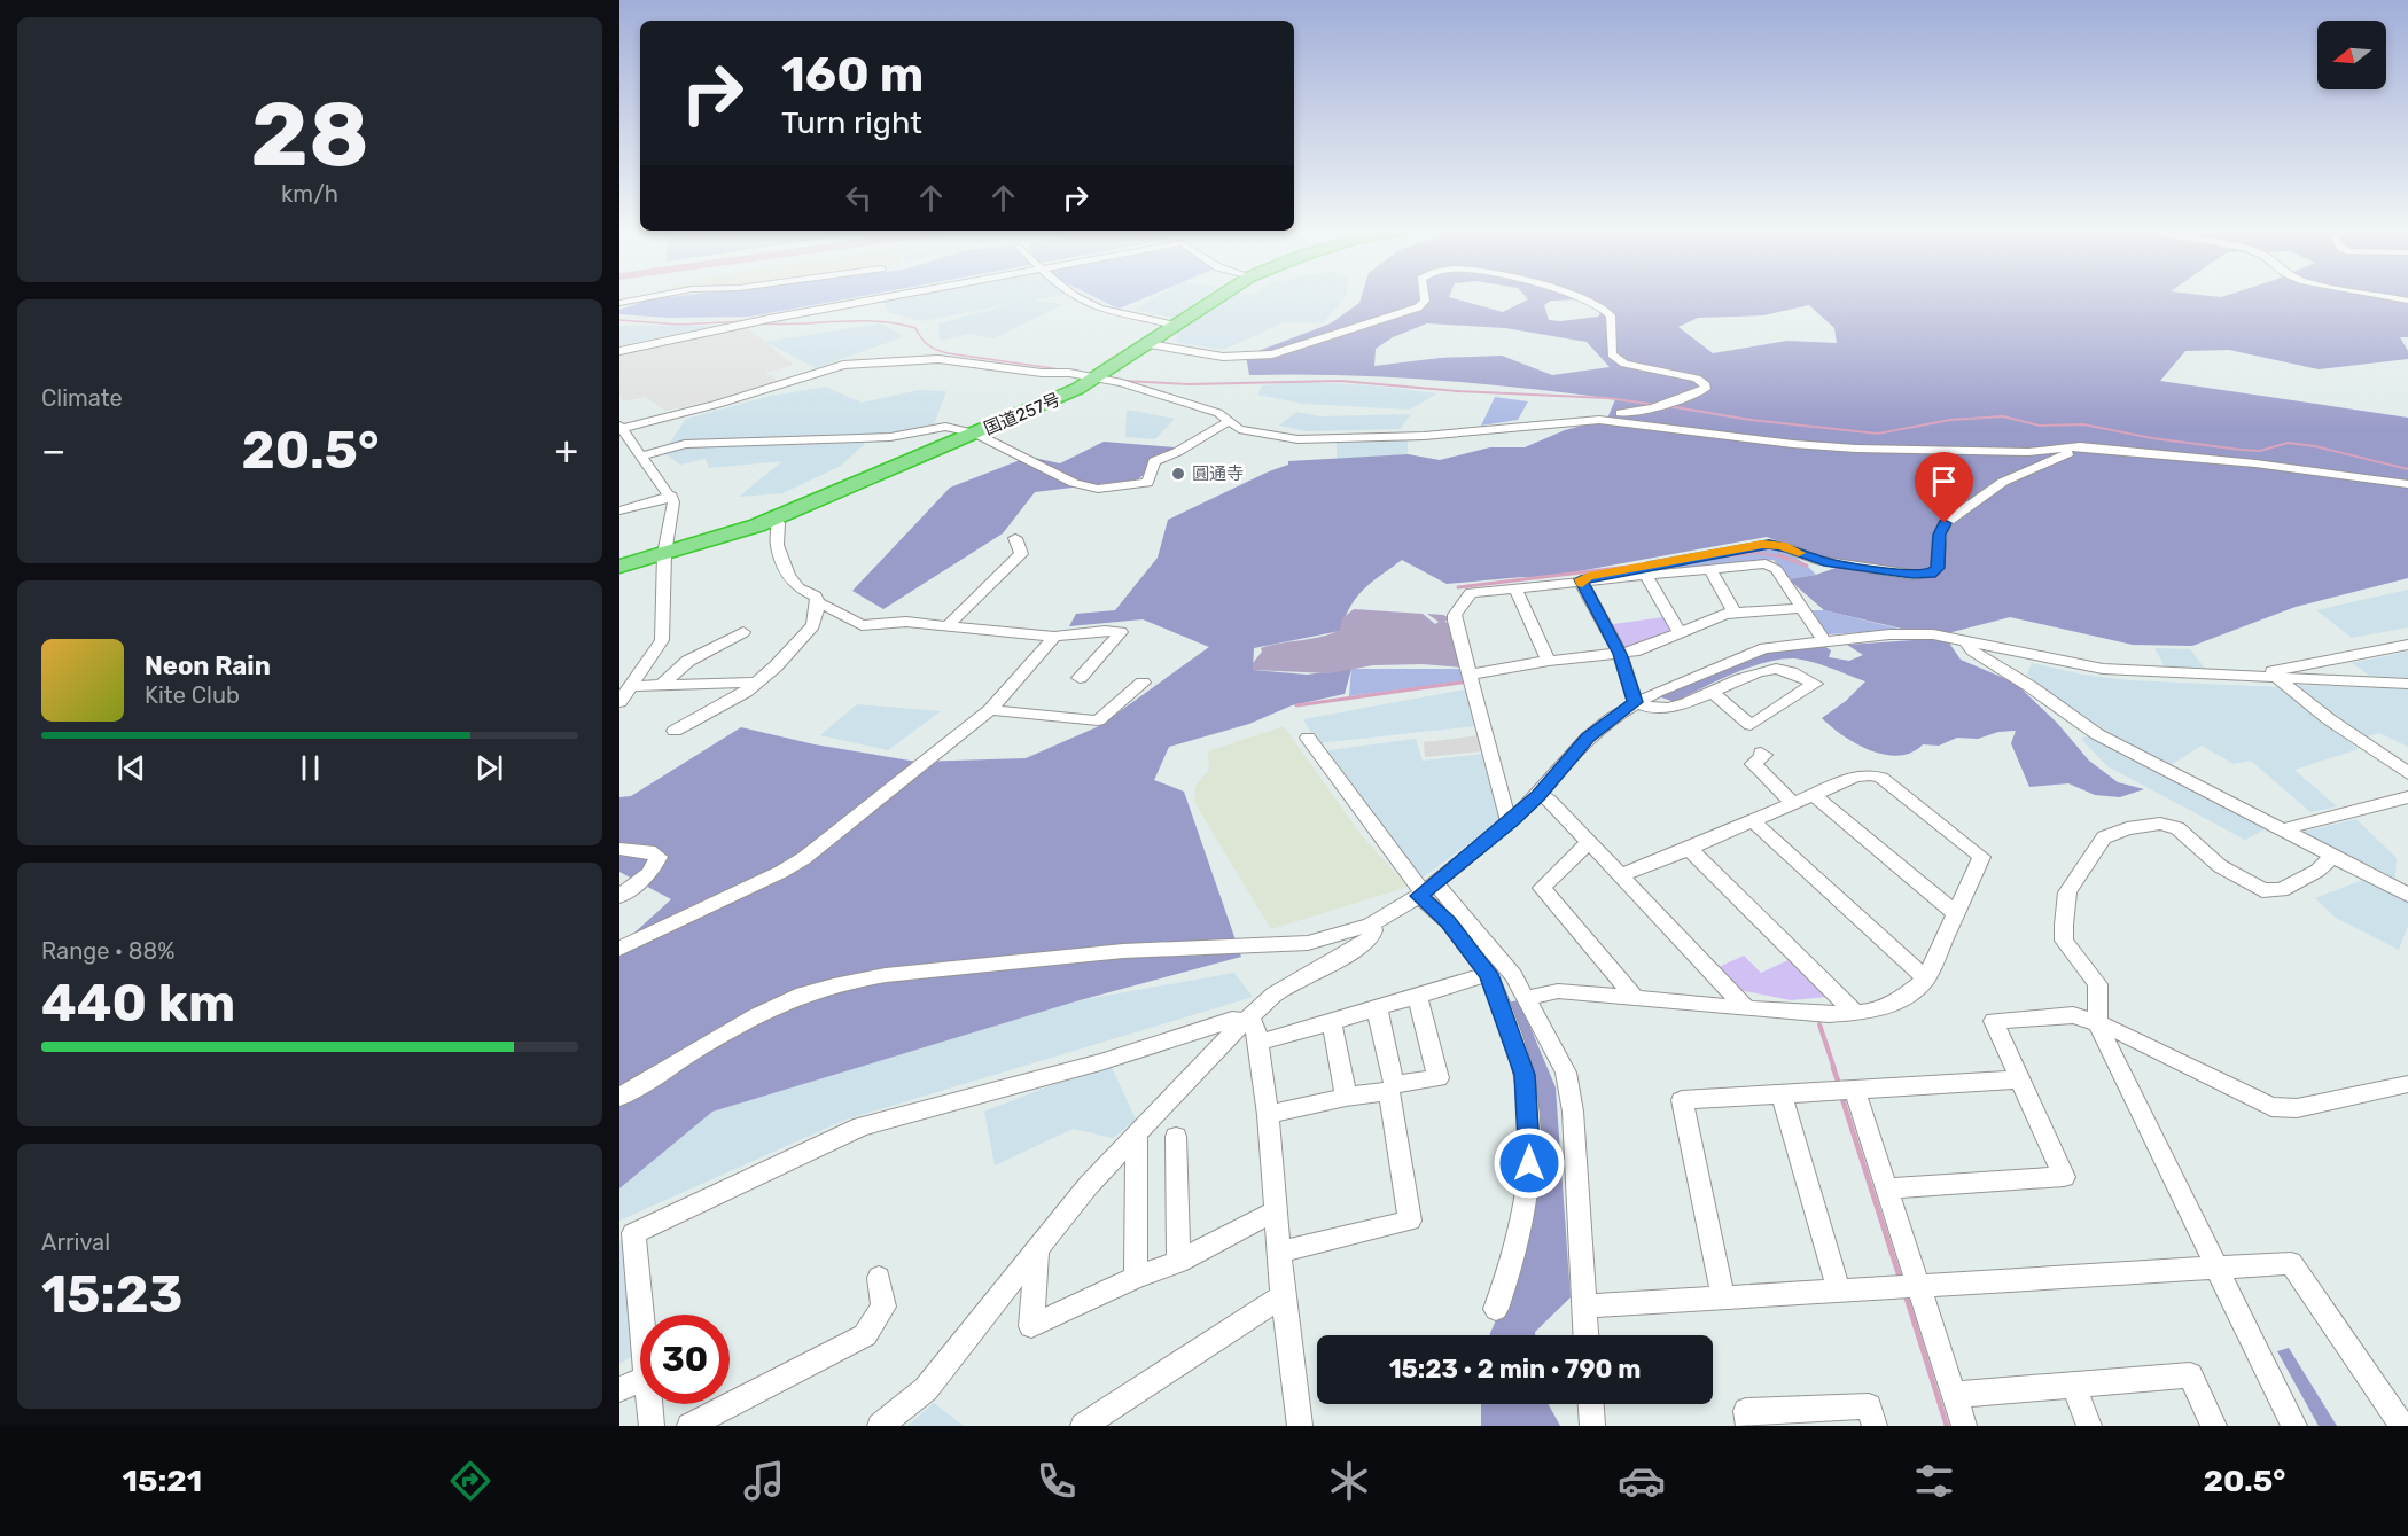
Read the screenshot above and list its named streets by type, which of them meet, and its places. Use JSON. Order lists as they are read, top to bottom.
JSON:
{
  "streets": {
    "highway": ["国道257号"]
  },
  "places": ["圓通寺"],
  "north": "left",
  "page": {
    "tile": [
      ["28", "km/h"],
      "Climate",
      ["Range · 88%", "440 km"],
      ["Arrival", "15:23"]
    ],
    "turn": ["160 m", "Turn right"],
    "heat": ["−", "20.5°", "+"],
    "song": ["Neon Rain", "Kite Club"],
    "limit": "30",
    "trip": "15:23 · 2 min · 790 m",
    "tabs": ["15:21", "20.5°"]
  }
}
